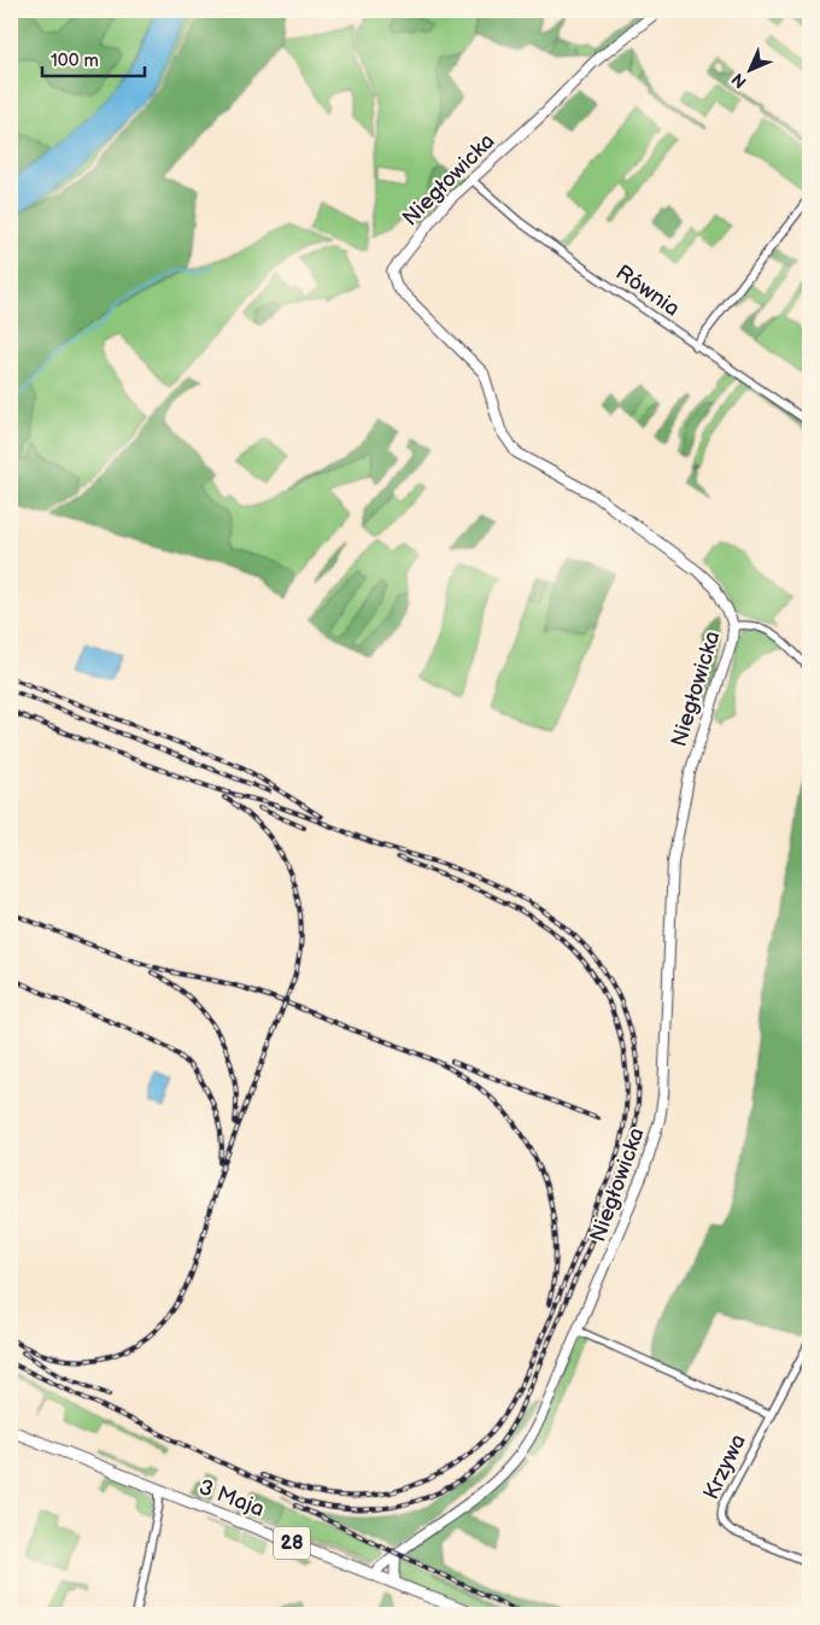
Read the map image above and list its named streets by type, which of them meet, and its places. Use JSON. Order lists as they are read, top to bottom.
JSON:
{
  "streets": {
    "main road": ["3 Maja", "28"],
    "street": ["Niegłowicka", "Równia", "Krzywa"]
  },
  "crossings": [
    ["Niegłowicka", "Równia"],
    ["Niegłowicka", "3 Maja"]
  ],
  "scale_bar": "100 m",
  "north": "bottom left"
}
